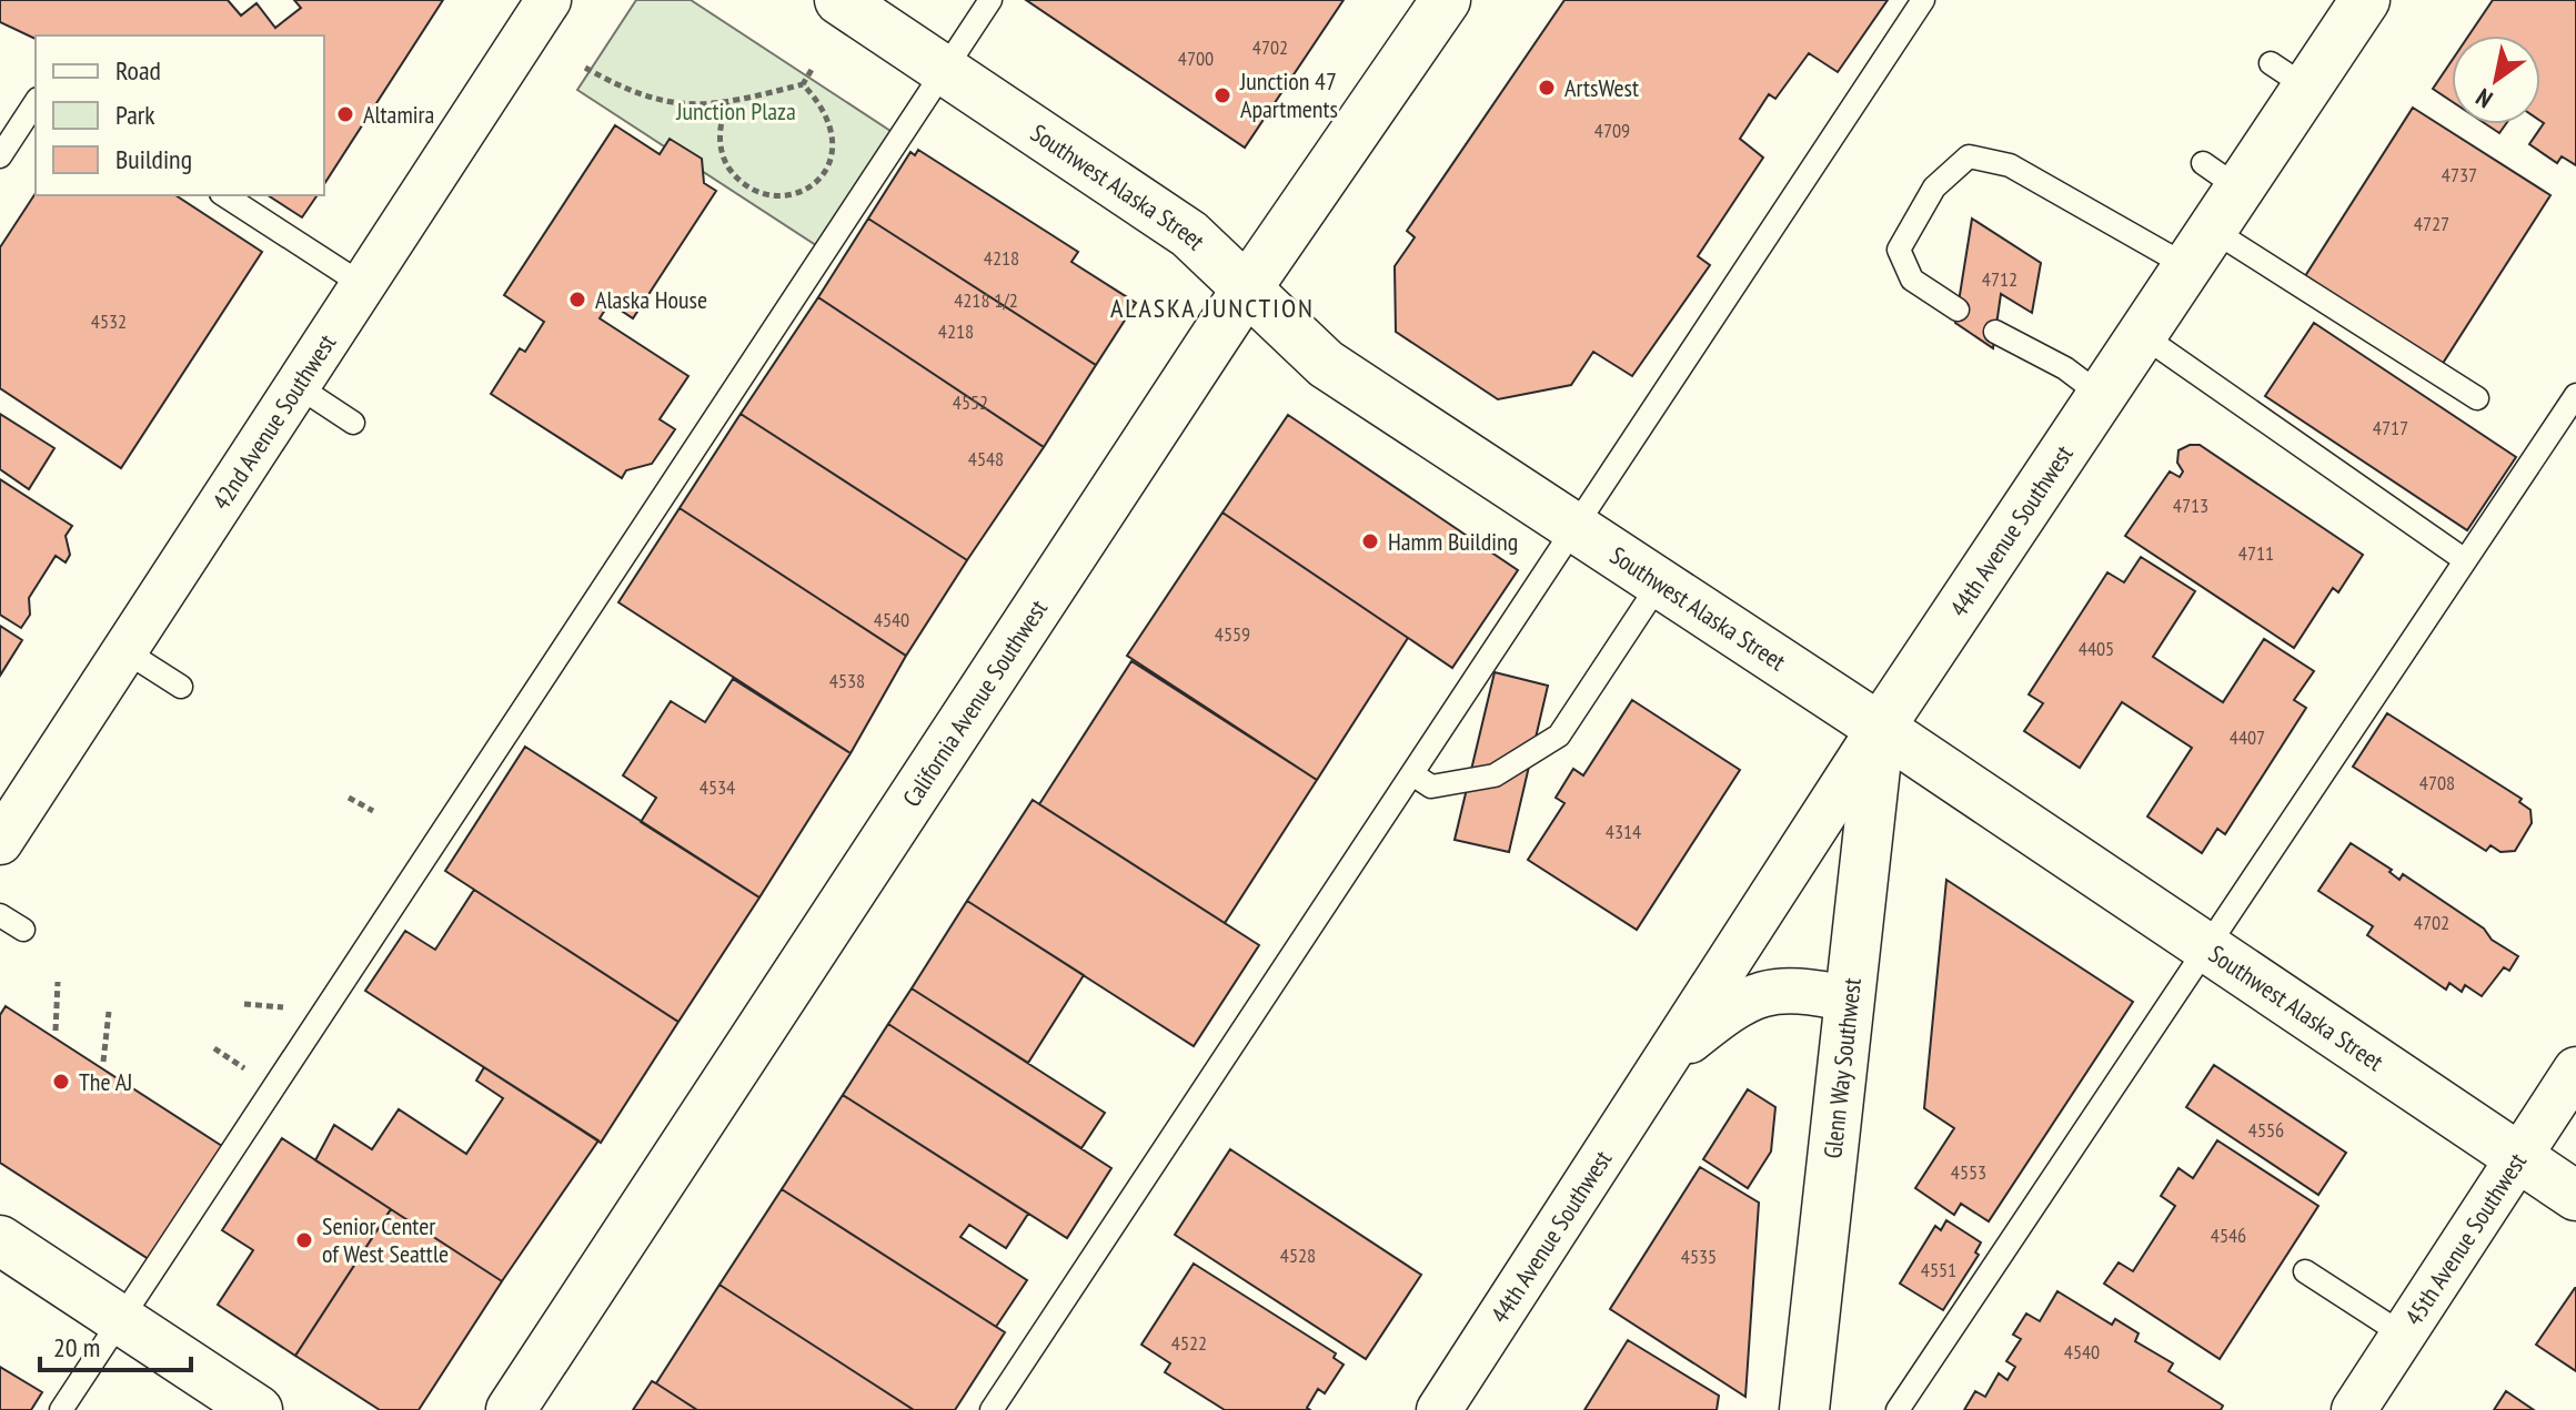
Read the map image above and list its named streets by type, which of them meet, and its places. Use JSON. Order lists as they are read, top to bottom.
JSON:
{
  "streets": {
    "main road": [
      "Southwest Alaska Street",
      "44th Avenue Southwest",
      "California Avenue Southwest",
      "Glenn Way Southwest"
    ],
    "street": ["42nd Avenue Southwest", "45th Avenue Southwest"]
  },
  "crossings": [
    ["Southwest Alaska Street", "44th Avenue Southwest"],
    ["Southwest Alaska Street", "California Avenue Southwest"],
    ["Southwest Alaska Street", "Glenn Way Southwest"],
    ["Southwest Alaska Street", "45th Avenue Southwest"],
    ["44th Avenue Southwest", "Glenn Way Southwest"]
  ],
  "districts": ["ALASKA JUNCTION"],
  "parks": ["Junction Plaza"],
  "places": [
    "ArtsWest",
    "Junction 47 Apartments",
    "Altamira",
    "Alaska House",
    "Hamm Building",
    "The AJ",
    "Senior Center of West Seattle"
  ],
  "house_numbers": [
    "4702",
    "4700",
    "4709",
    "4737",
    "4727",
    "4218",
    "4712",
    "4218 1/2",
    "4532",
    "4218",
    "4552",
    "4717",
    "4548",
    "4713",
    "4711",
    "4540",
    "4559",
    "4405",
    "4538",
    "4407",
    "4708",
    "4534",
    "4314",
    "4702",
    "4556",
    "4553",
    "4546",
    "4528",
    "4535",
    "4551",
    "4522",
    "4540"
  ],
  "legend": ["Road", "Park", "Building"],
  "scale_bar": "20 m",
  "north": "bottom left"
}
